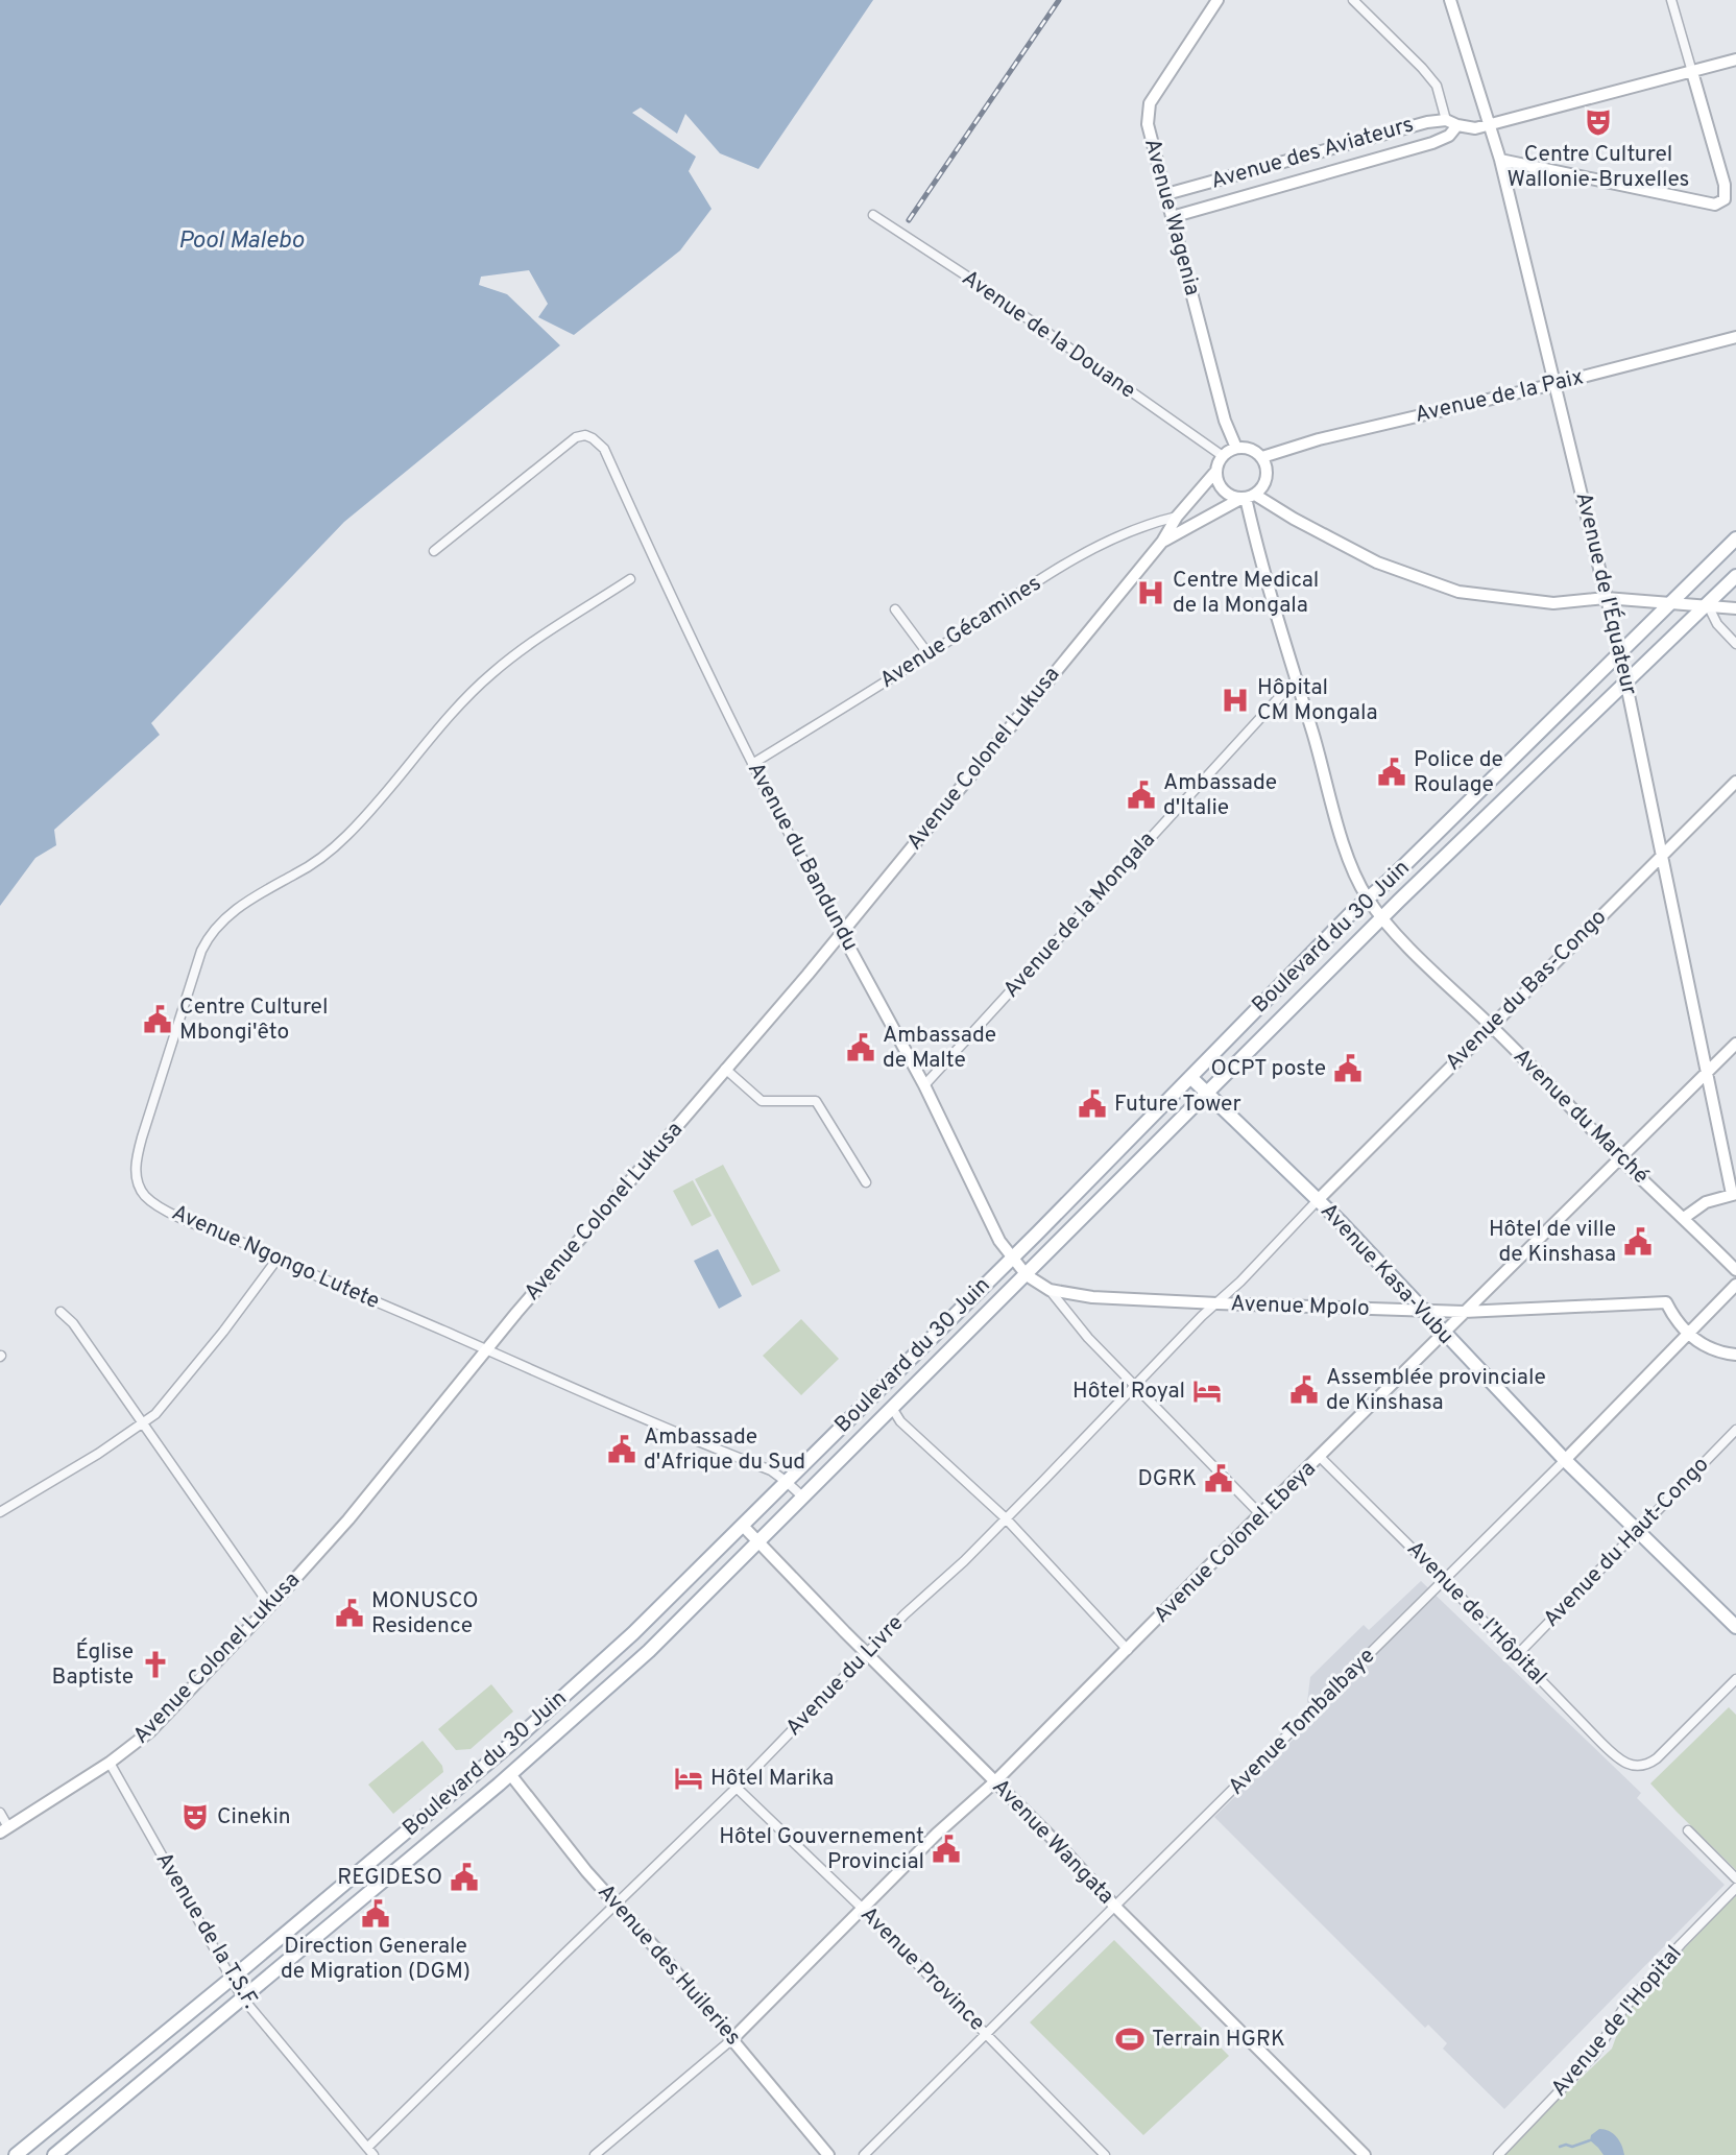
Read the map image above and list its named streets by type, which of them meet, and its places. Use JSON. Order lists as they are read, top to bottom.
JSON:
{
  "streets": {
    "main road": ["Boulevard du 30 Juin", "Avenue Kasa-Vubu"],
    "street": [
      "Avenue des Aviateurs",
      "Avenue Wagenia",
      "Avenue de la Douane",
      "Avenue de la Paix",
      "Avenue de l'Équateur",
      "Avenue Gécamines",
      "Avenue Colonel Lukusa",
      "Avenue du Bandundu",
      "Avenue de la Mongala",
      "Avenue du Bas-Congo",
      "Avenue du Marché",
      "Avenue Ngongo Lutete",
      "Avenue Mpolo",
      "Avenue Colonel Ebeya",
      "Avenue du Haut-Congo",
      "Avenue de l’Hôpital",
      "Avenue du Livre",
      "Avenue Tombalbaye",
      "Avenue Wangata",
      "Avenue de la T.S.F.",
      "Avenue des Huileries",
      "Avenue Province",
      "Avenue de l'Hopital"
    ]
  },
  "crossings": [
    ["Avenue des Aviateurs", "Avenue Wagenia"],
    ["Avenue des Aviateurs", "Avenue de l'Équateur"],
    ["Avenue Wagenia", "Avenue de la Douane"],
    ["Avenue Wagenia", "Avenue de la Paix"],
    ["Avenue Wagenia", "Avenue Colonel Lukusa"],
    ["Avenue Wagenia", "Avenue du Marché"],
    ["Avenue de la Douane", "Avenue de la Paix"],
    ["Avenue de la Douane", "Avenue Colonel Lukusa"],
    ["Avenue de la Douane", "Avenue du Marché"],
    ["Avenue de la Paix", "Avenue de l'Équateur"],
    ["Avenue de la Paix", "Avenue Colonel Lukusa"],
    ["Avenue de la Paix", "Avenue du Marché"],
    ["Avenue de l'Équateur", "Boulevard du 30 Juin"],
    ["Avenue de l'Équateur", "Avenue du Bas-Congo"],
    ["Avenue de l'Équateur", "Avenue Colonel Ebeya"],
    ["Avenue Gécamines", "Avenue Colonel Lukusa"],
    ["Avenue Gécamines", "Avenue du Bandundu"],
    ["Avenue Colonel Lukusa", "Avenue du Bandundu"],
    ["Avenue Colonel Lukusa", "Avenue du Marché"],
    ["Avenue Colonel Lukusa", "Avenue Ngongo Lutete"],
    ["Avenue Colonel Lukusa", "Avenue de la T.S.F."],
    ["Avenue du Bandundu", "Avenue de la Mongala"],
    ["Avenue du Bandundu", "Boulevard du 30 Juin"],
    ["Avenue du Bandundu", "Avenue Mpolo"],
    ["Avenue de la Mongala", "Avenue du Marché"],
    ["Boulevard du 30 Juin", "Avenue du Marché"],
    ["Boulevard du 30 Juin", "Avenue Ngongo Lutete"],
    ["Boulevard du 30 Juin", "Avenue Kasa-Vubu"],
    ["Boulevard du 30 Juin", "Avenue Mpolo"],
    ["Boulevard du 30 Juin", "Avenue Wangata"],
    ["Boulevard du 30 Juin", "Avenue de la T.S.F."],
    ["Boulevard du 30 Juin", "Avenue des Huileries"],
    ["Avenue du Bas-Congo", "Avenue du Marché"],
    ["Avenue du Bas-Congo", "Avenue Kasa-Vubu"],
    ["Avenue du Bas-Congo", "Avenue du Livre"],
    ["Avenue du Marché", "Avenue Colonel Ebeya"],
    ["Avenue Kasa-Vubu", "Avenue Mpolo"],
    ["Avenue Kasa-Vubu", "Avenue Colonel Ebeya"],
    ["Avenue Kasa-Vubu", "Avenue du Haut-Congo"],
    ["Avenue Kasa-Vubu", "Avenue du Livre"],
    ["Avenue Kasa-Vubu", "Avenue Tombalbaye"],
    ["Avenue Mpolo", "Avenue Colonel Ebeya"],
    ["Avenue Mpolo", "Avenue du Livre"],
    ["Avenue Mpolo", "Avenue Tombalbaye"],
    ["Avenue Colonel Ebeya", "Avenue de l’Hôpital"],
    ["Avenue Colonel Ebeya", "Avenue Wangata"],
    ["Avenue Colonel Ebeya", "Avenue des Huileries"],
    ["Avenue Colonel Ebeya", "Avenue Province"],
    ["Avenue du Haut-Congo", "Avenue de l’Hôpital"],
    ["Avenue de l’Hôpital", "Avenue Tombalbaye"],
    ["Avenue du Livre", "Avenue Wangata"],
    ["Avenue du Livre", "Avenue de la T.S.F."],
    ["Avenue du Livre", "Avenue des Huileries"],
    ["Avenue du Livre", "Avenue Province"],
    ["Avenue Tombalbaye", "Avenue Wangata"],
    ["Avenue Tombalbaye", "Avenue Province"]
  ],
  "water": ["Pool Malebo"],
  "places": {
    "theatre": ["Centre Culturel Wallonie-Bruxelles", "Cinekin"],
    "hospital": ["Centre Medical de la Mongala", "Hôpital CM Mongala"],
    "public building": [
      "Police de Roulage",
      "Ambassade d'Italie",
      "Centre Culturel Mbongi'êto",
      "Ambassade de Malte",
      "OCPT poste",
      "Future Tower",
      "Hôtel de ville de Kinshasa",
      "Assemblée provinciale de Kinshasa",
      "Ambassade d'Afrique du Sud",
      "DGRK",
      "MONUSCO Residence",
      "Hôtel Gouvernement Provincial",
      "REGIDESO",
      "Direction Generale de Migration (DGM)"
    ],
    "hotel": ["Hôtel Royal", "Hôtel Marika"],
    "church": ["Église Baptiste"],
    "sports": ["Terrain HGRK"]
  }
}
